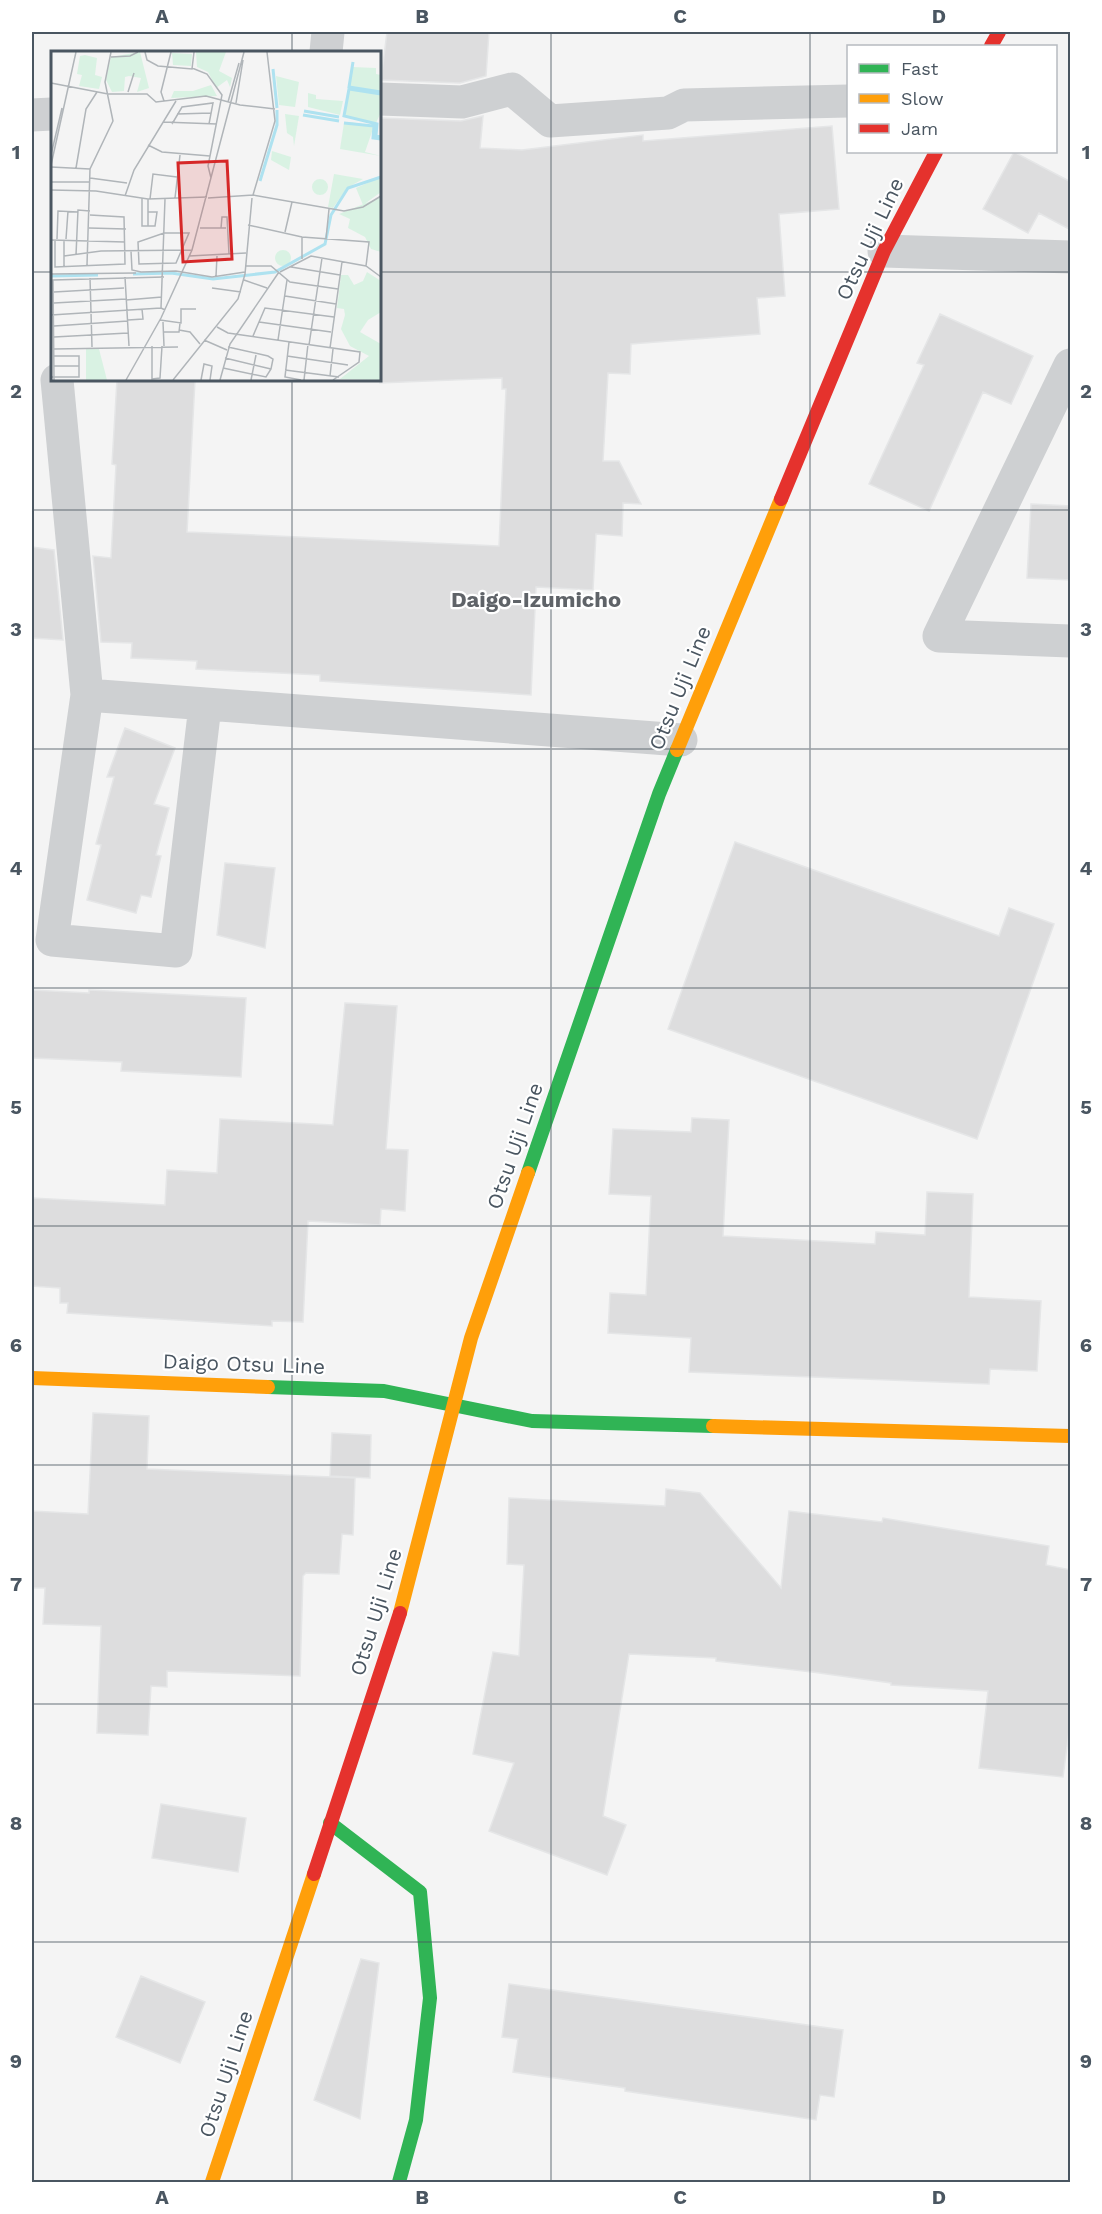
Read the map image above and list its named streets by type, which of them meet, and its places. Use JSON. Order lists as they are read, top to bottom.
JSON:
{
  "streets": {
    "main road": ["Otsu Uji Line", "Daigo Otsu Line"]
  },
  "crossings": [
    ["Otsu Uji Line", "Daigo Otsu Line"]
  ],
  "districts": ["Daigo-Izumicho"],
  "legend": ["Fast", "Slow", "Jam"],
  "grid": {
    "columns": [
      "A",
      "B",
      "C",
      "D"
    ],
    "rows": [
      "1",
      "2",
      "3",
      "4",
      "5",
      "6",
      "7",
      "8",
      "9"
    ]
  }
}
